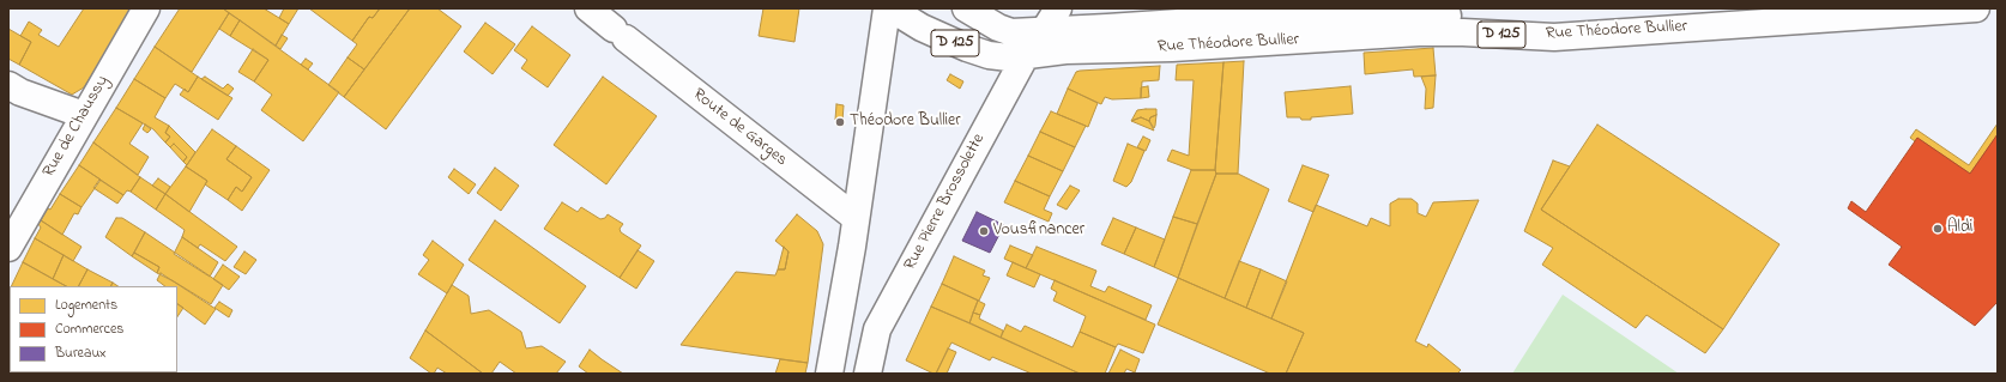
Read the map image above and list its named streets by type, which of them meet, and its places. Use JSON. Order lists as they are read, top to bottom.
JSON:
{
  "streets": {
    "main road": [
      "Rue Théodore Bullier",
      "D 125",
      "Rue de Chaussy",
      "Route de Garges",
      "Rue Pierre Brossolette"
    ]
  },
  "crossings": [
    ["Rue Théodore Bullier", "D 125"],
    ["Rue Théodore Bullier", "Rue Pierre Brossolette"],
    ["D 125", "Rue Pierre Brossolette"]
  ],
  "places": ["Théodore Bullier", "Aldi", "Vousfinancer"],
  "legend": ["Logements", "Commerces", "Bureaux"]
}
